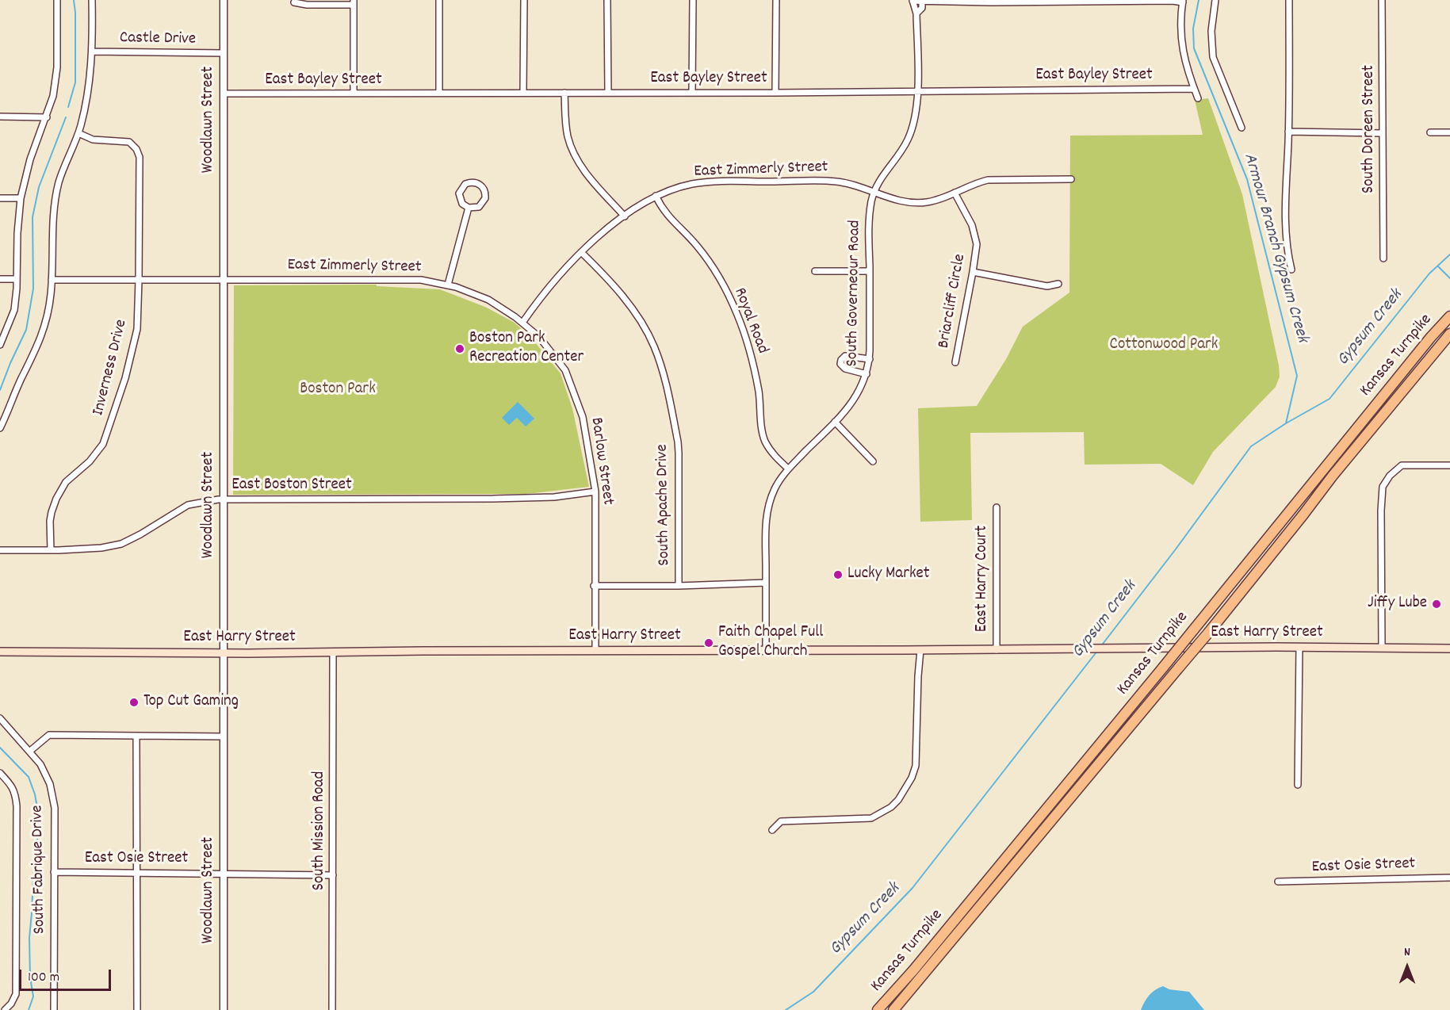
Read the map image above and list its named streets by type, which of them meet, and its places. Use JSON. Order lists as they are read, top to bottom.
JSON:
{
  "streets": {
    "highway": ["Kansas Turnpike"],
    "main road": ["East Harry Street"],
    "street": [
      "Castle Drive",
      "East Bayley Street",
      "Woodlawn Street",
      "South Doreen Street",
      "East Zimmerly Street",
      "South Governeour Road",
      "Briarcliff Circle",
      "Royal Road",
      "Inverness Drive",
      "Barlow Street",
      "East Boston Street",
      "South Apache Drive",
      "East Harry Court",
      "South Mission Road",
      "East Osie Street",
      "South Fabrique Drive"
    ]
  },
  "crossings": [
    ["Castle Drive", "Woodlawn Street"],
    ["East Bayley Street", "Woodlawn Street"],
    ["East Bayley Street", "South Governeour Road"],
    ["Woodlawn Street", "East Zimmerly Street"],
    ["Woodlawn Street", "East Boston Street"],
    ["Woodlawn Street", "East Harry Street"],
    ["Woodlawn Street", "East Osie Street"],
    ["East Zimmerly Street", "South Governeour Road"],
    ["East Zimmerly Street", "Briarcliff Circle"],
    ["East Zimmerly Street", "Royal Road"],
    ["East Zimmerly Street", "Inverness Drive"],
    ["East Zimmerly Street", "Barlow Street"],
    ["East Zimmerly Street", "South Apache Drive"],
    ["South Governeour Road", "Royal Road"],
    ["South Governeour Road", "East Harry Street"],
    ["Inverness Drive", "East Boston Street"],
    ["Barlow Street", "East Boston Street"],
    ["Barlow Street", "East Harry Street"],
    ["East Harry Court", "East Harry Street"],
    ["East Harry Street", "South Mission Road"],
    ["South Mission Road", "East Osie Street"],
    ["East Osie Street", "South Fabrique Drive"]
  ],
  "water": ["Armour Branch Gypsum Creek", "Gypsum Creek"],
  "parks": ["Cottonwood Park", "Boston Park"],
  "places": [
    "Boston Park Recreation Center",
    "Lucky Market",
    "Jiffy Lube",
    "Faith Chapel Full Gospel Church",
    "Top Cut Gaming"
  ],
  "scale_bar": "100 m",
  "north": "top"
}
